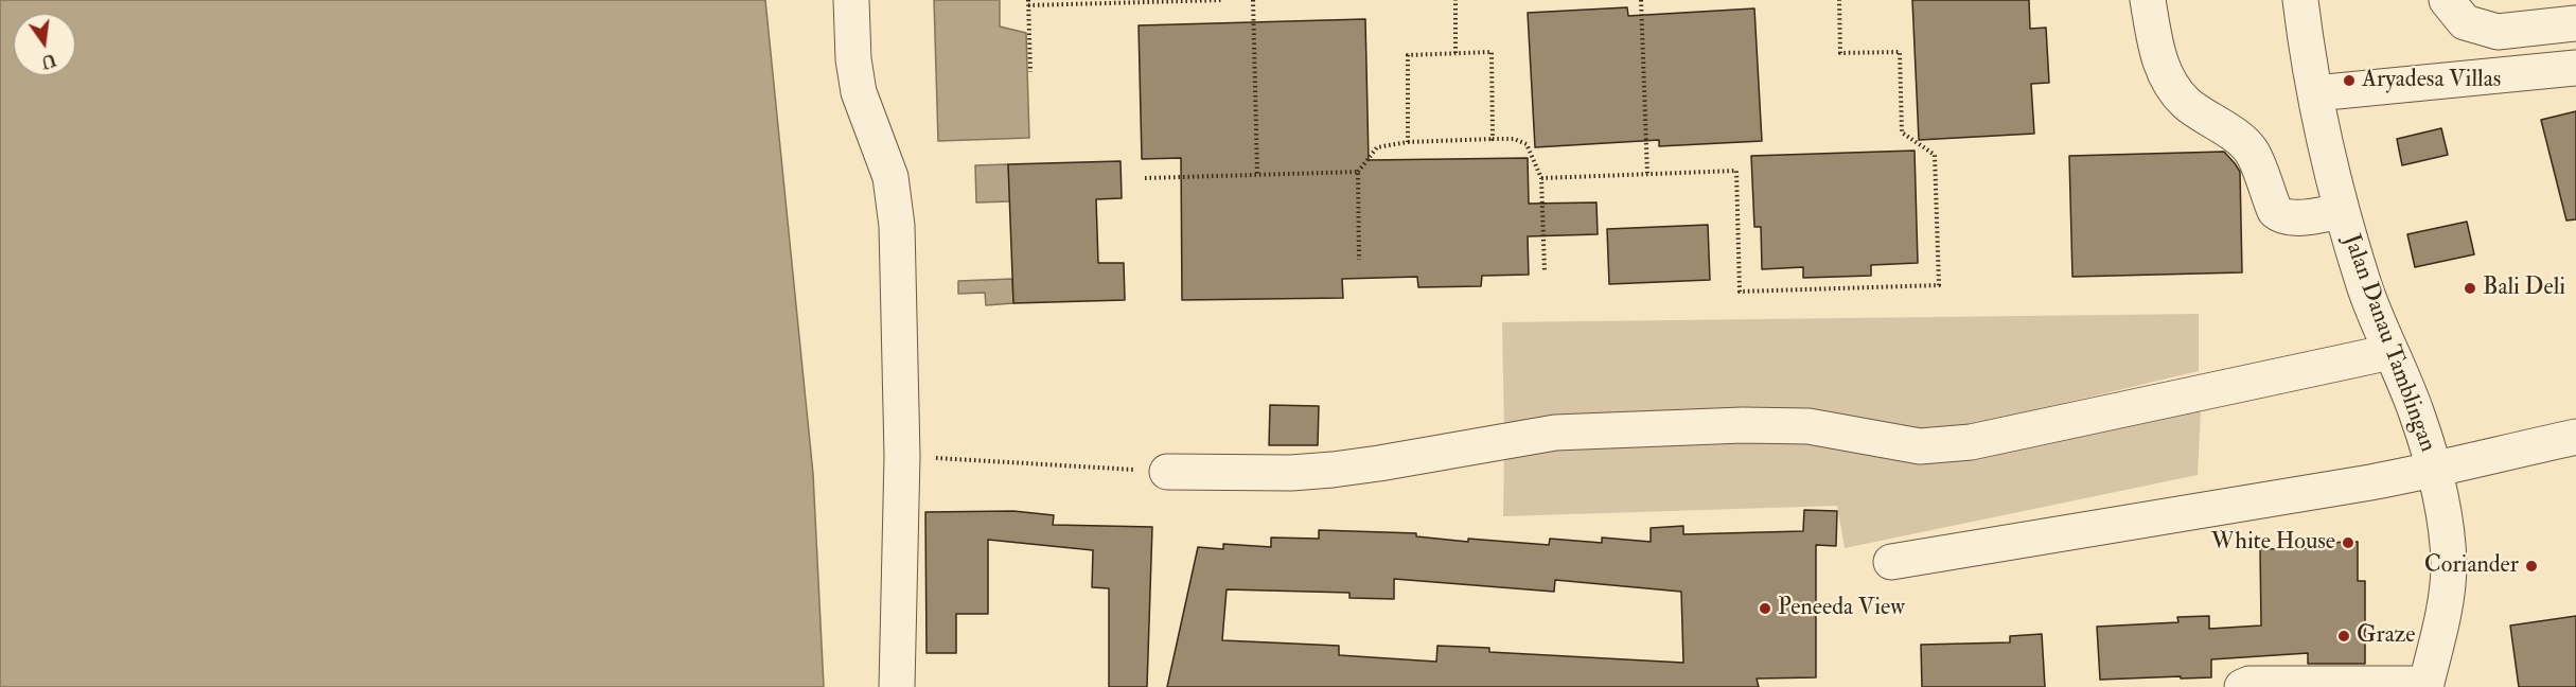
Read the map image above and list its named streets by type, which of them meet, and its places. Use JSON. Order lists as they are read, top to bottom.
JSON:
{
  "streets": {
    "street": ["Jalan Danau Tamblingan"]
  },
  "places": [
    "Aryadesa Villas",
    "Bali Deli",
    "White House",
    "Coriander",
    "Peneeda View",
    "Graze"
  ],
  "north": "bottom"
}
